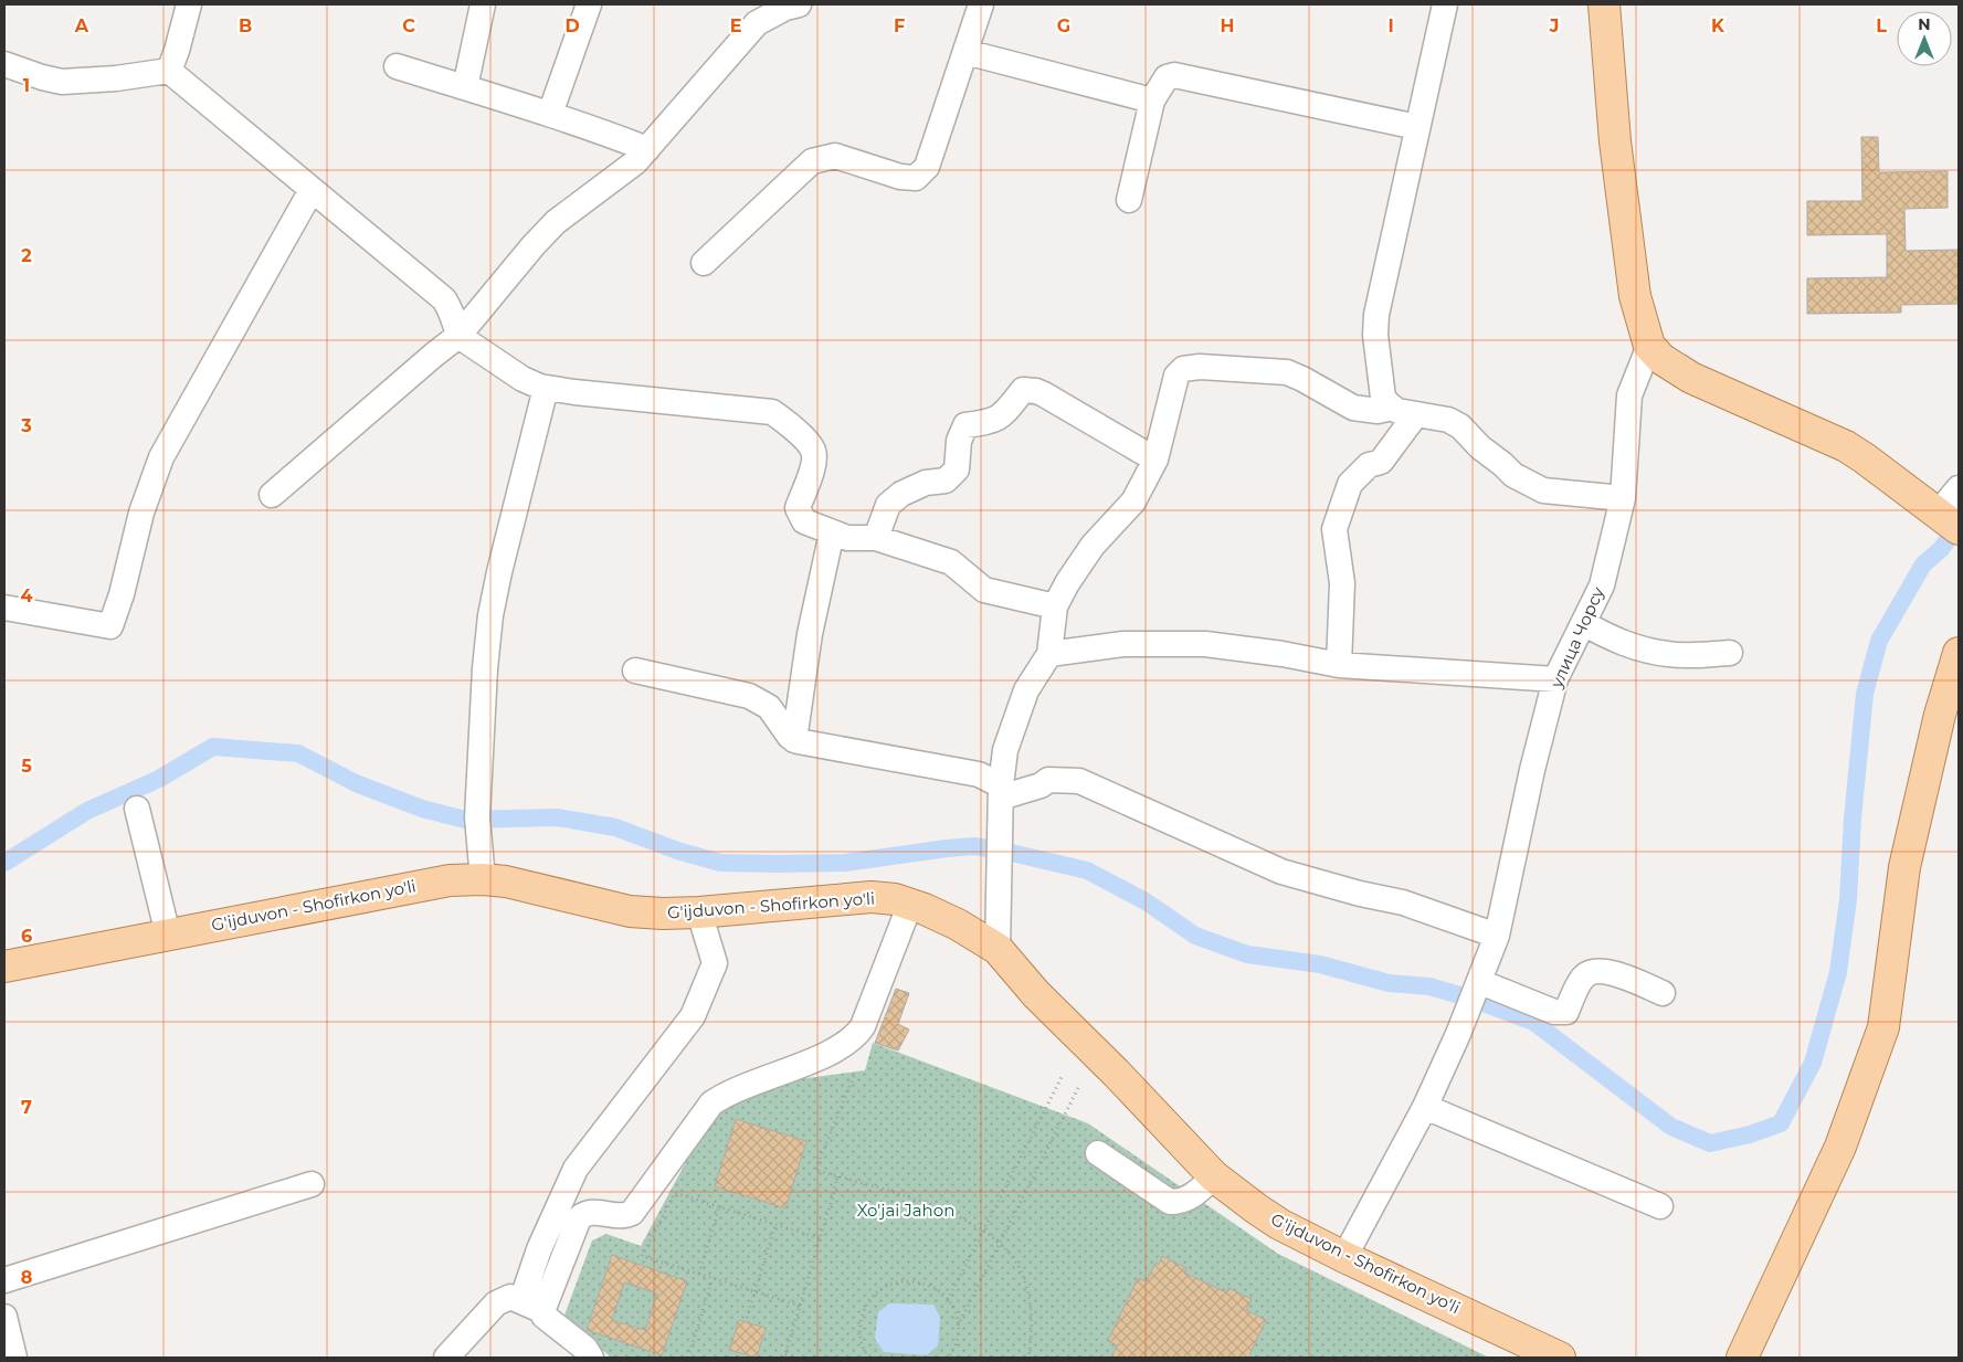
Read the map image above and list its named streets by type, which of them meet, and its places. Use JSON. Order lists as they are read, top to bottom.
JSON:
{
  "streets": {
    "main road": ["G'ijduvon - Shofirkon yo'li"],
    "street": ["улица Чорсу"]
  },
  "crossings": [
    ["улица Чорсу", "G'ijduvon - Shofirkon yo'li"]
  ],
  "parks": ["Xo'jai Jahon"],
  "north": "top",
  "grid": {
    "columns": [
      "A",
      "B",
      "C",
      "D",
      "E",
      "F",
      "G",
      "H",
      "I",
      "J",
      "K",
      "L"
    ],
    "rows": [
      "1",
      "2",
      "3",
      "4",
      "5",
      "6",
      "7",
      "8"
    ]
  }
}
